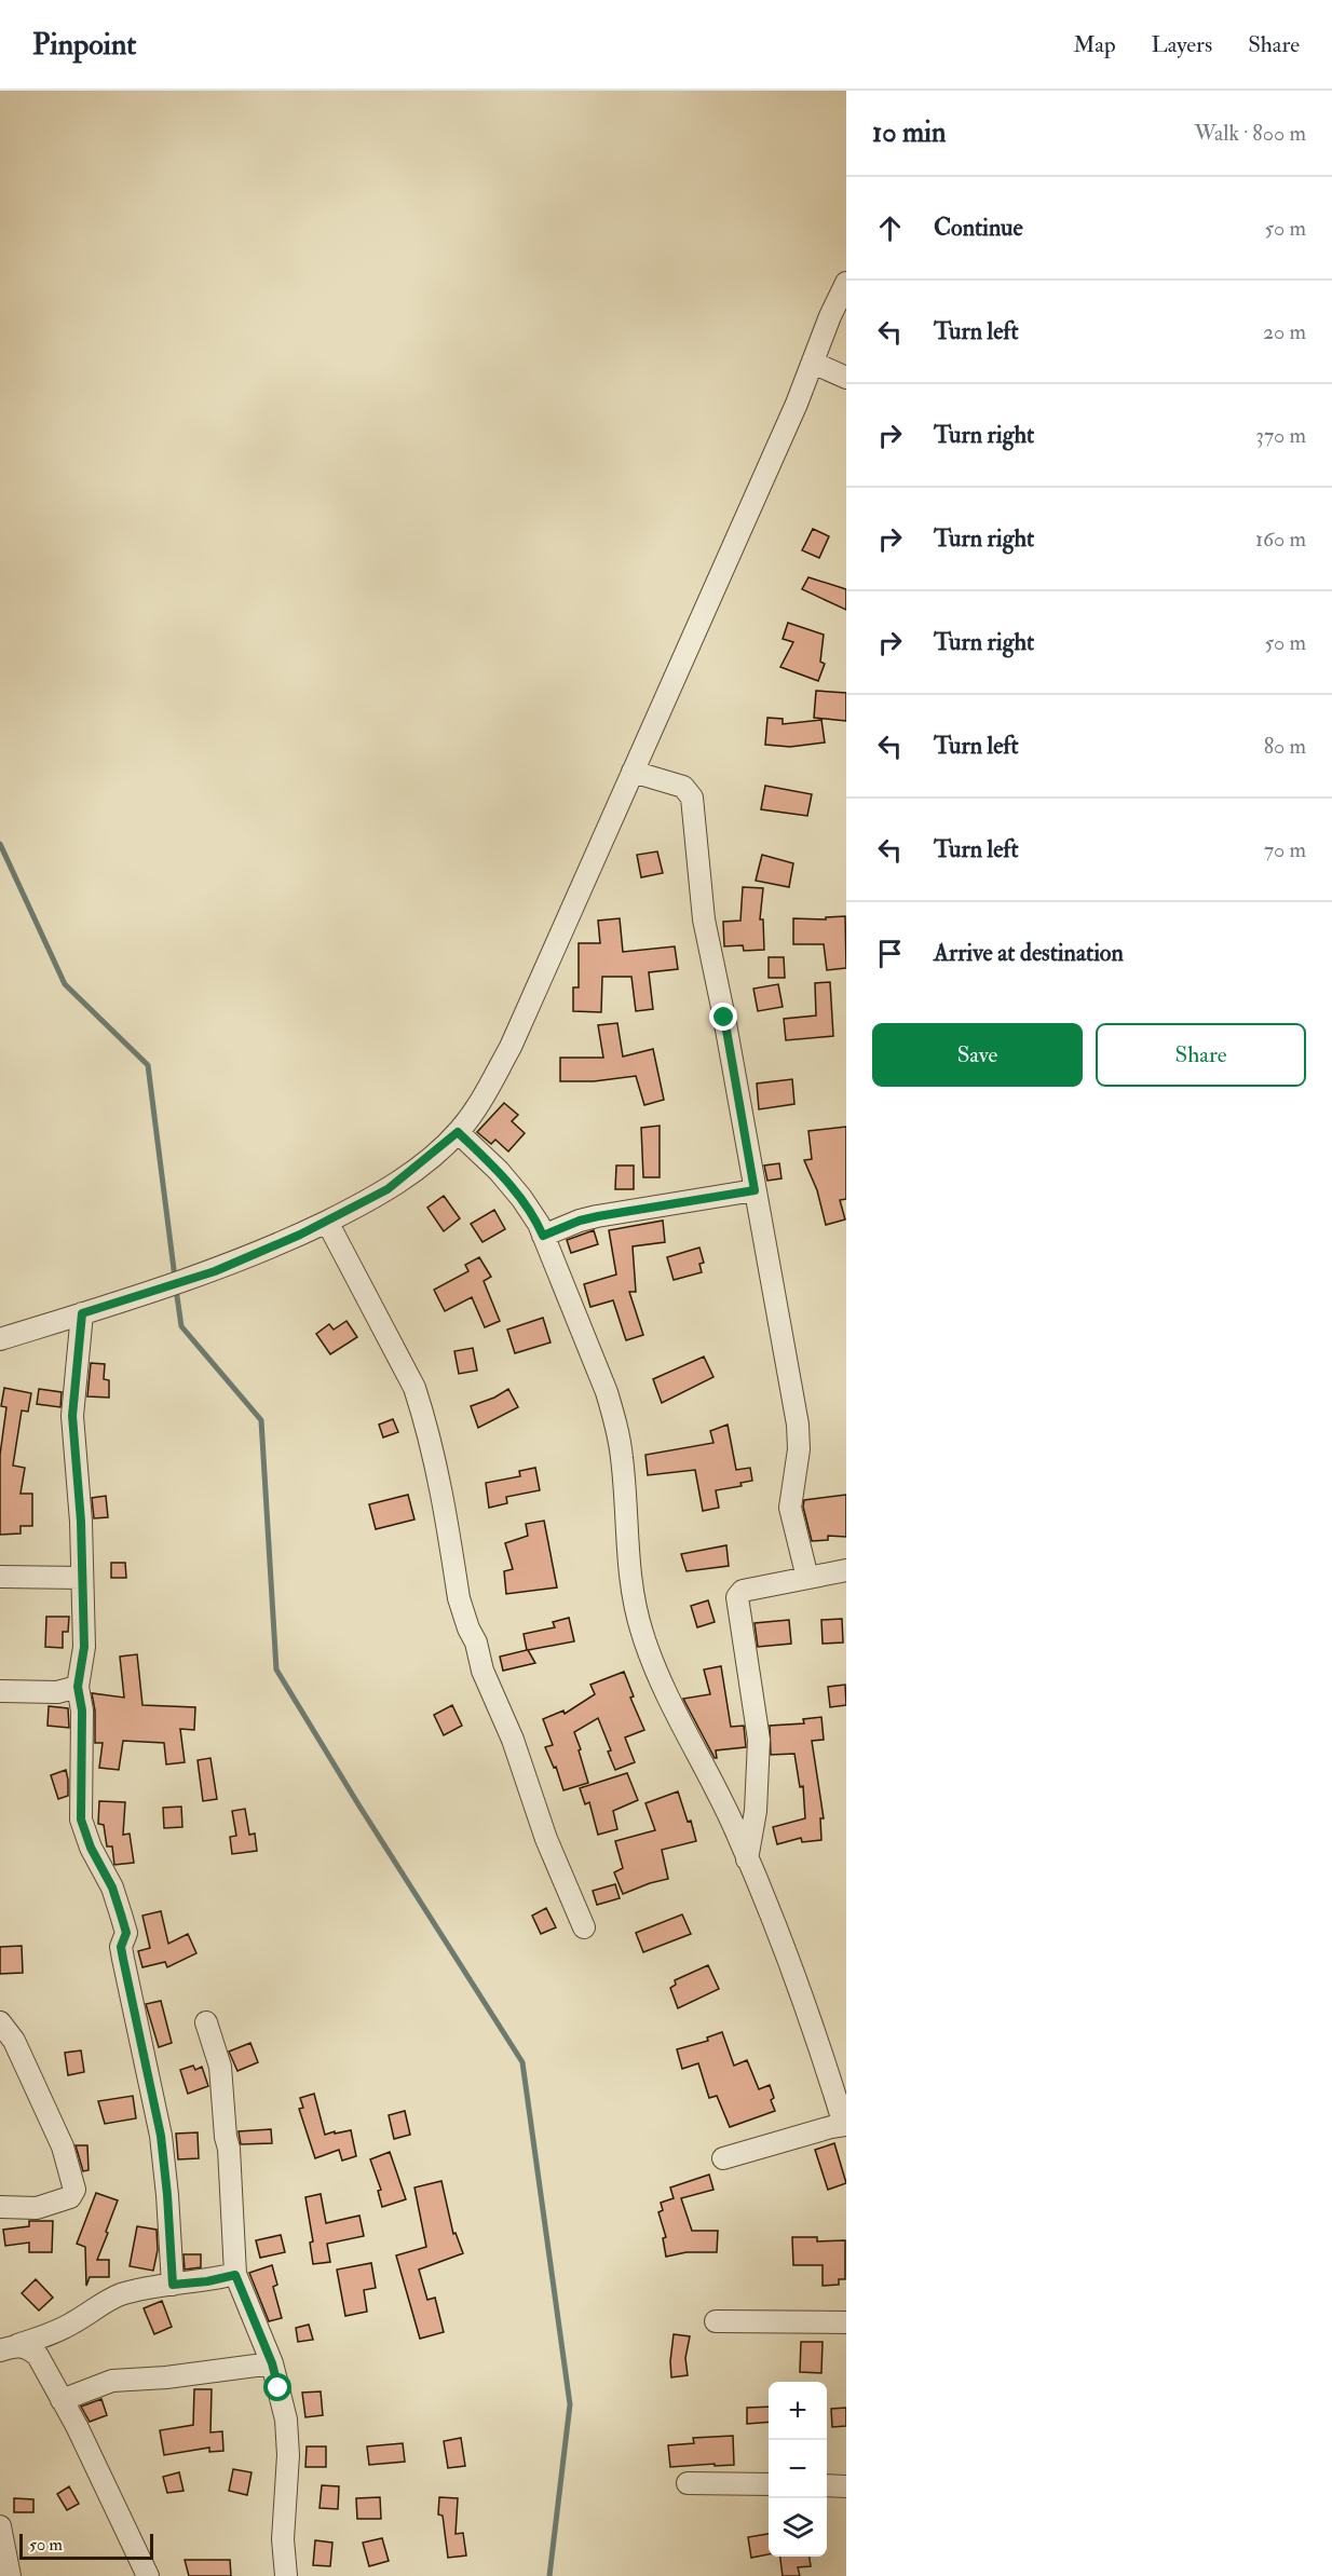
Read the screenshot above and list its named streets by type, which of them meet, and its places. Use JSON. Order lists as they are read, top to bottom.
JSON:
{
  "scale_bar": "50 m",
  "page": {
    "header": "Pinpoint",
    "nav": ["Map", "Layers", "Share"],
    "heading": ["10 min", "Walk · 800 m"],
    "list": [
      ["Continue", "50 m"],
      ["Turn left", "20 m"],
      ["Turn right", "370 m"],
      ["Turn right", "160 m"],
      ["Turn right", "50 m"],
      ["Turn left", "80 m"],
      ["Turn left", "70 m"],
      "Arrive at destination"
    ],
    "buttons": ["Save", "Share"],
    "map_buttons": ["+", "−"],
    "scale": "50 m"
  }
}
